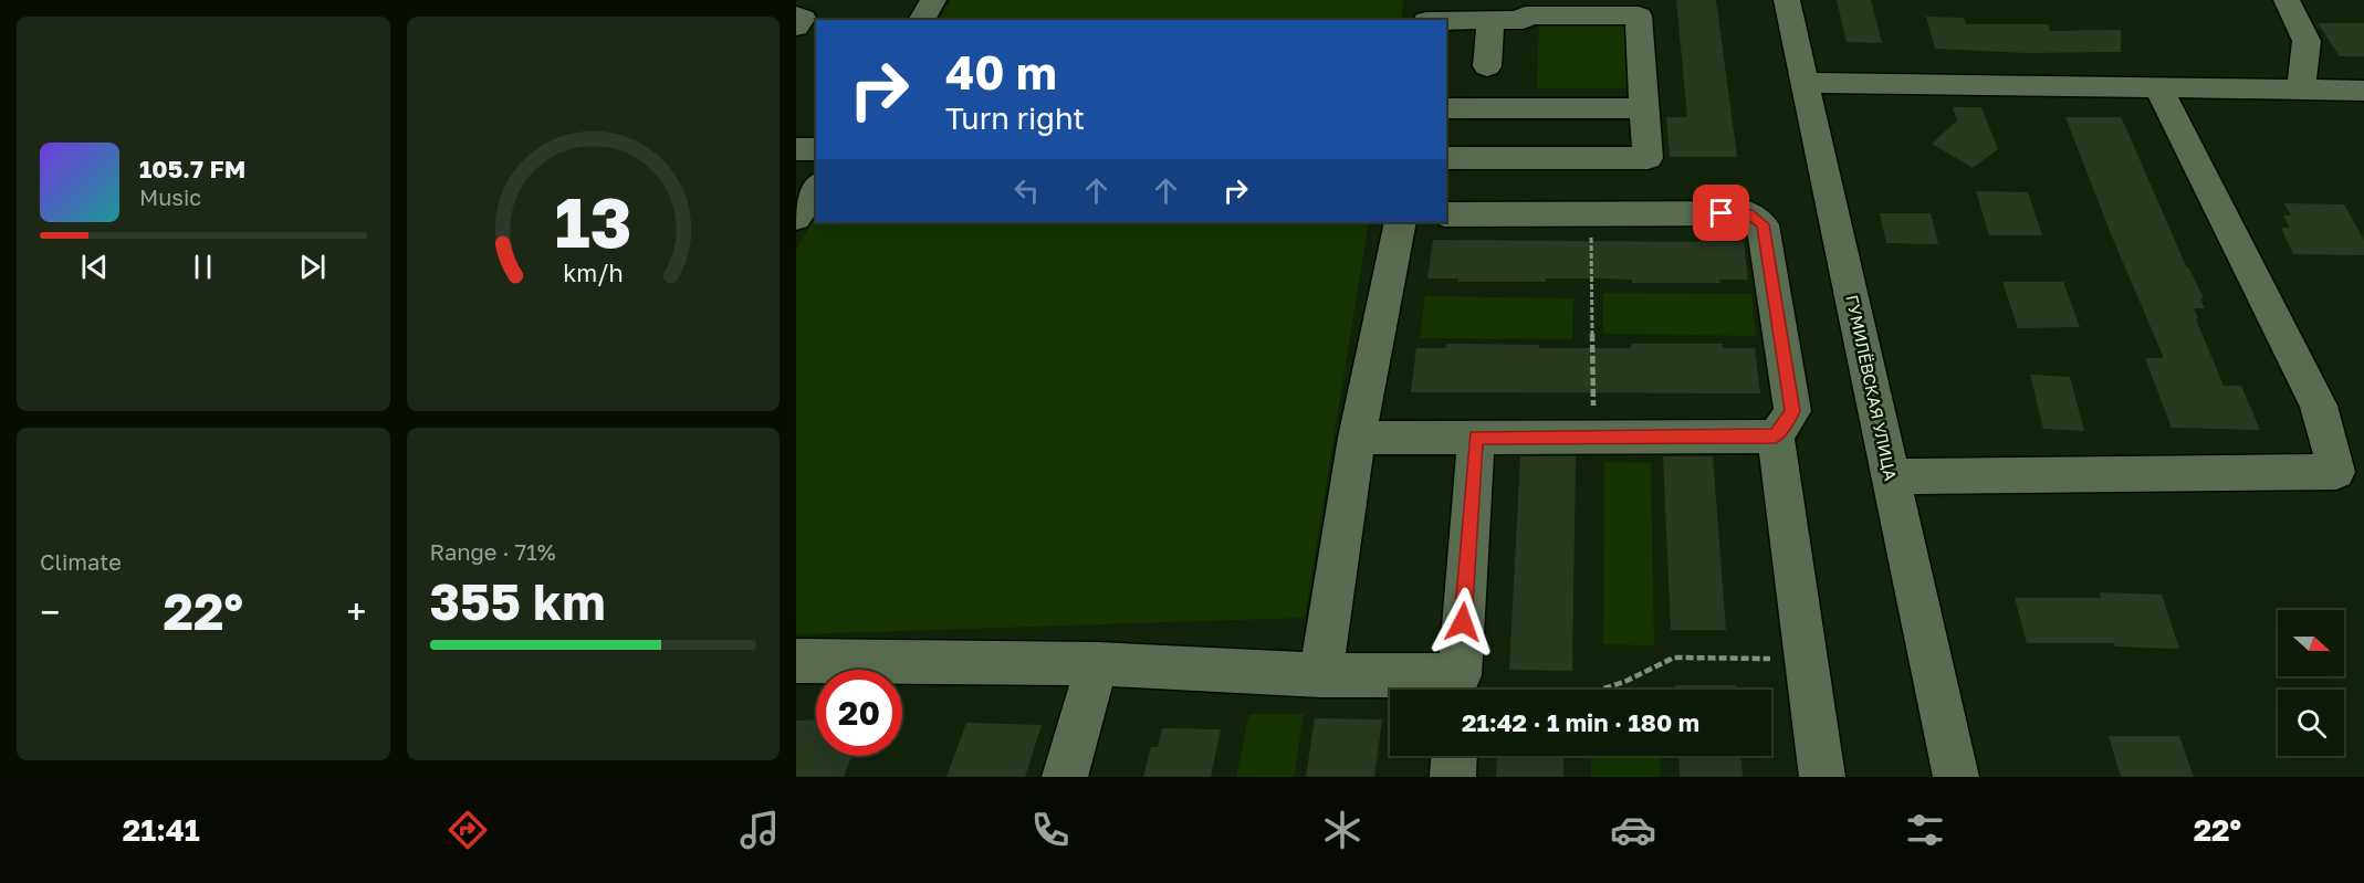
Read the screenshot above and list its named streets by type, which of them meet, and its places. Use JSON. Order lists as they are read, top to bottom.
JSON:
{
  "streets": {
    "street": ["ГУМИЛЁВСКАЯ УЛИЦА"]
  },
  "north": "right",
  "page": {
    "turn": ["40 m", "Turn right"],
    "song": ["105.7 FM", "Music"],
    "tile": [
      "Climate",
      ["Range · 71%", "355 km"]
    ],
    "heat": ["−", "22°", "+"],
    "limit": "20",
    "trip": "21:42 · 1 min · 180 m",
    "tabs": ["21:41", "22°"],
    "gauge": ["13", "km/h"]
  }
}
